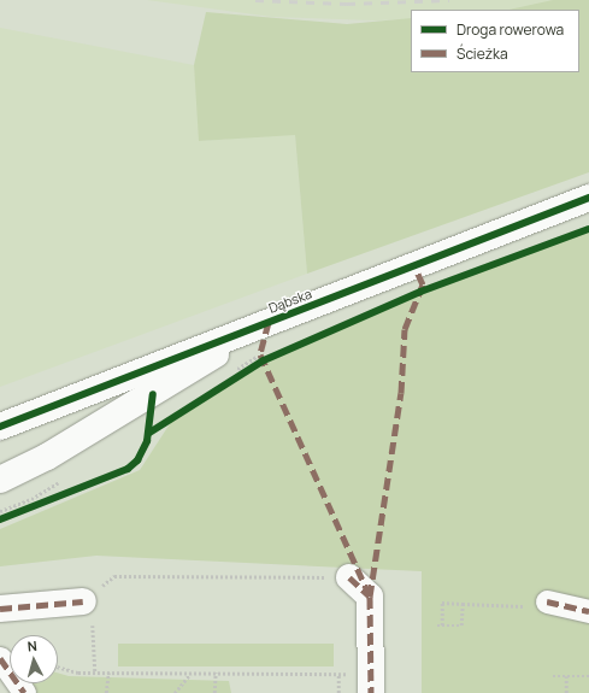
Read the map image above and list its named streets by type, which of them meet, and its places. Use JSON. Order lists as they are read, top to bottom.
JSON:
{
  "streets": {
    "street": ["Dąbska"]
  },
  "legend": ["Droga rowerowa", "Ścieżka"],
  "north": "top"
}
